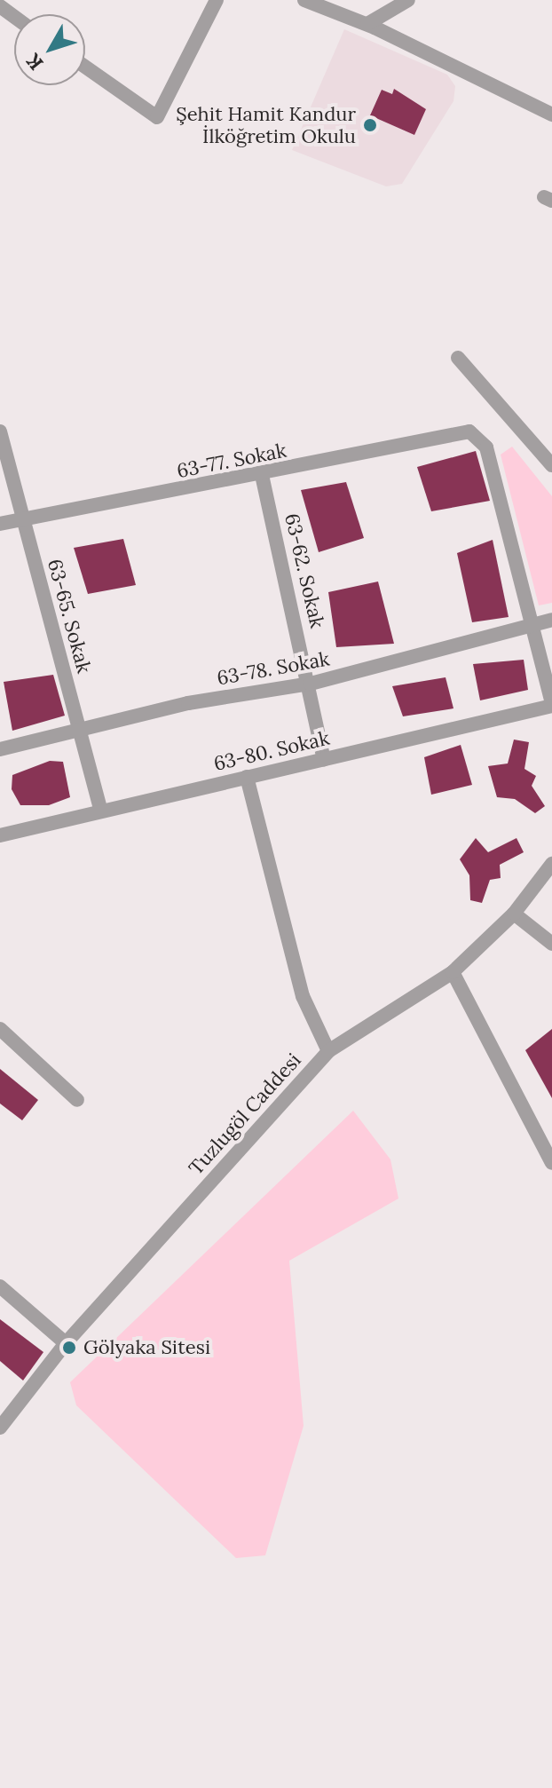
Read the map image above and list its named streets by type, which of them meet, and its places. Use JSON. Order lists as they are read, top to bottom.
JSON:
{
  "streets": {
    "street": [
      "63-77. Sokak",
      "63-62. Sokak",
      "63-65. Sokak",
      "63-78. Sokak",
      "63-80. Sokak",
      "Tuzlugöl Caddesi"
    ]
  },
  "crossings": [
    ["63-77. Sokak", "63-62. Sokak"],
    ["63-77. Sokak", "63-65. Sokak"],
    ["63-77. Sokak", "63-78. Sokak"],
    ["63-62. Sokak", "63-78. Sokak"],
    ["63-62. Sokak", "63-80. Sokak"],
    ["63-65. Sokak", "63-78. Sokak"],
    ["63-65. Sokak", "63-80. Sokak"]
  ],
  "places": ["Şehit Hamit Kandur İlköğretim Okulu", "Gölyaka Sitesi"],
  "north": "bottom left"
}
